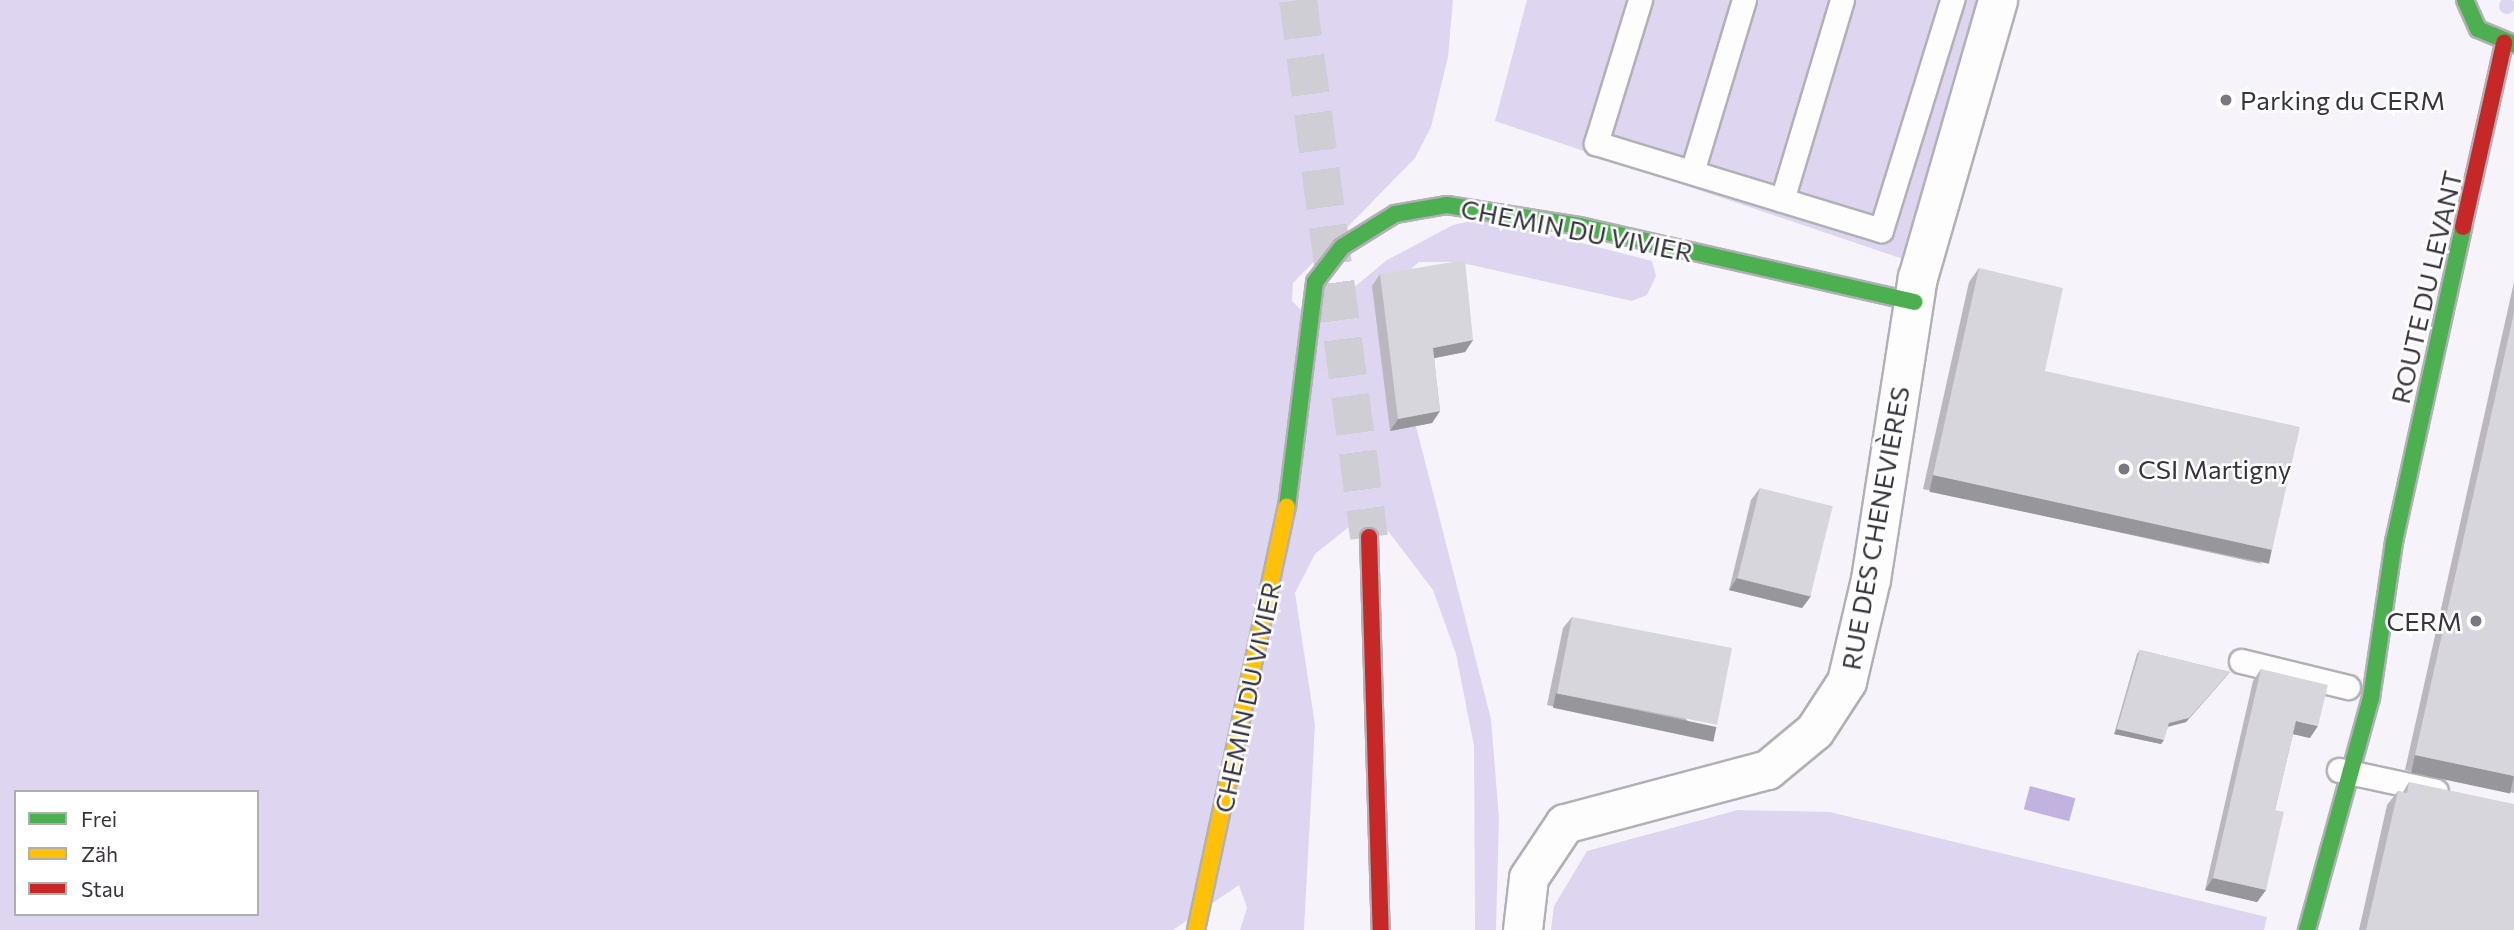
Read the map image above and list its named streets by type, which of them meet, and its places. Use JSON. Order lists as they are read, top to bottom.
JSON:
{
  "streets": {
    "main road": ["CHEMIN DU VIVIER", "ROUTE DU LEVANT"],
    "street": ["RUE DES CHENEVIÈRES"]
  },
  "crossings": [
    ["CHEMIN DU VIVIER", "RUE DES CHENEVIÈRES"]
  ],
  "places": ["Parking du CERM", "CSI Martigny", "CERM"],
  "legend": ["Frei", "Zäh", "Stau"]
}
